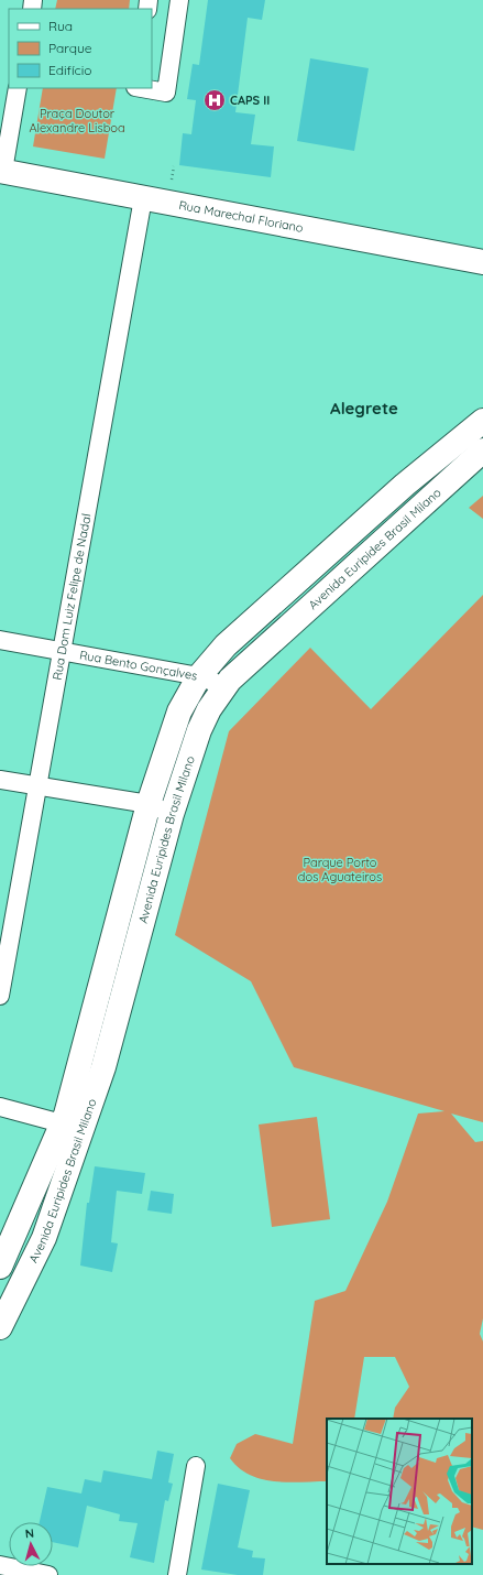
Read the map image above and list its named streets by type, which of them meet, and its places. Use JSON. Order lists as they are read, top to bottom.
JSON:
{
  "streets": {
    "main road": ["Rua Marechal Floriano", "Avenida Euripides Brasil Milano"],
    "street": ["Rua Dom Luiz Felipe de Nadal", "Rua Bento Gonçalves"]
  },
  "crossings": [
    ["Rua Marechal Floriano", "Rua Dom Luiz Felipe de Nadal"],
    ["Avenida Euripides Brasil Milano", "Rua Bento Gonçalves"],
    ["Rua Dom Luiz Felipe de Nadal", "Rua Bento Gonçalves"]
  ],
  "districts": ["Alegrete"],
  "parks": ["Praça Doutor Alexandre Lisboa", "Parque Porto dos Aguateiros"],
  "places": {
    "hospital": ["CAPS II"]
  },
  "legend": ["Rua", "Parque", "Edifício"],
  "north": "top"
}
